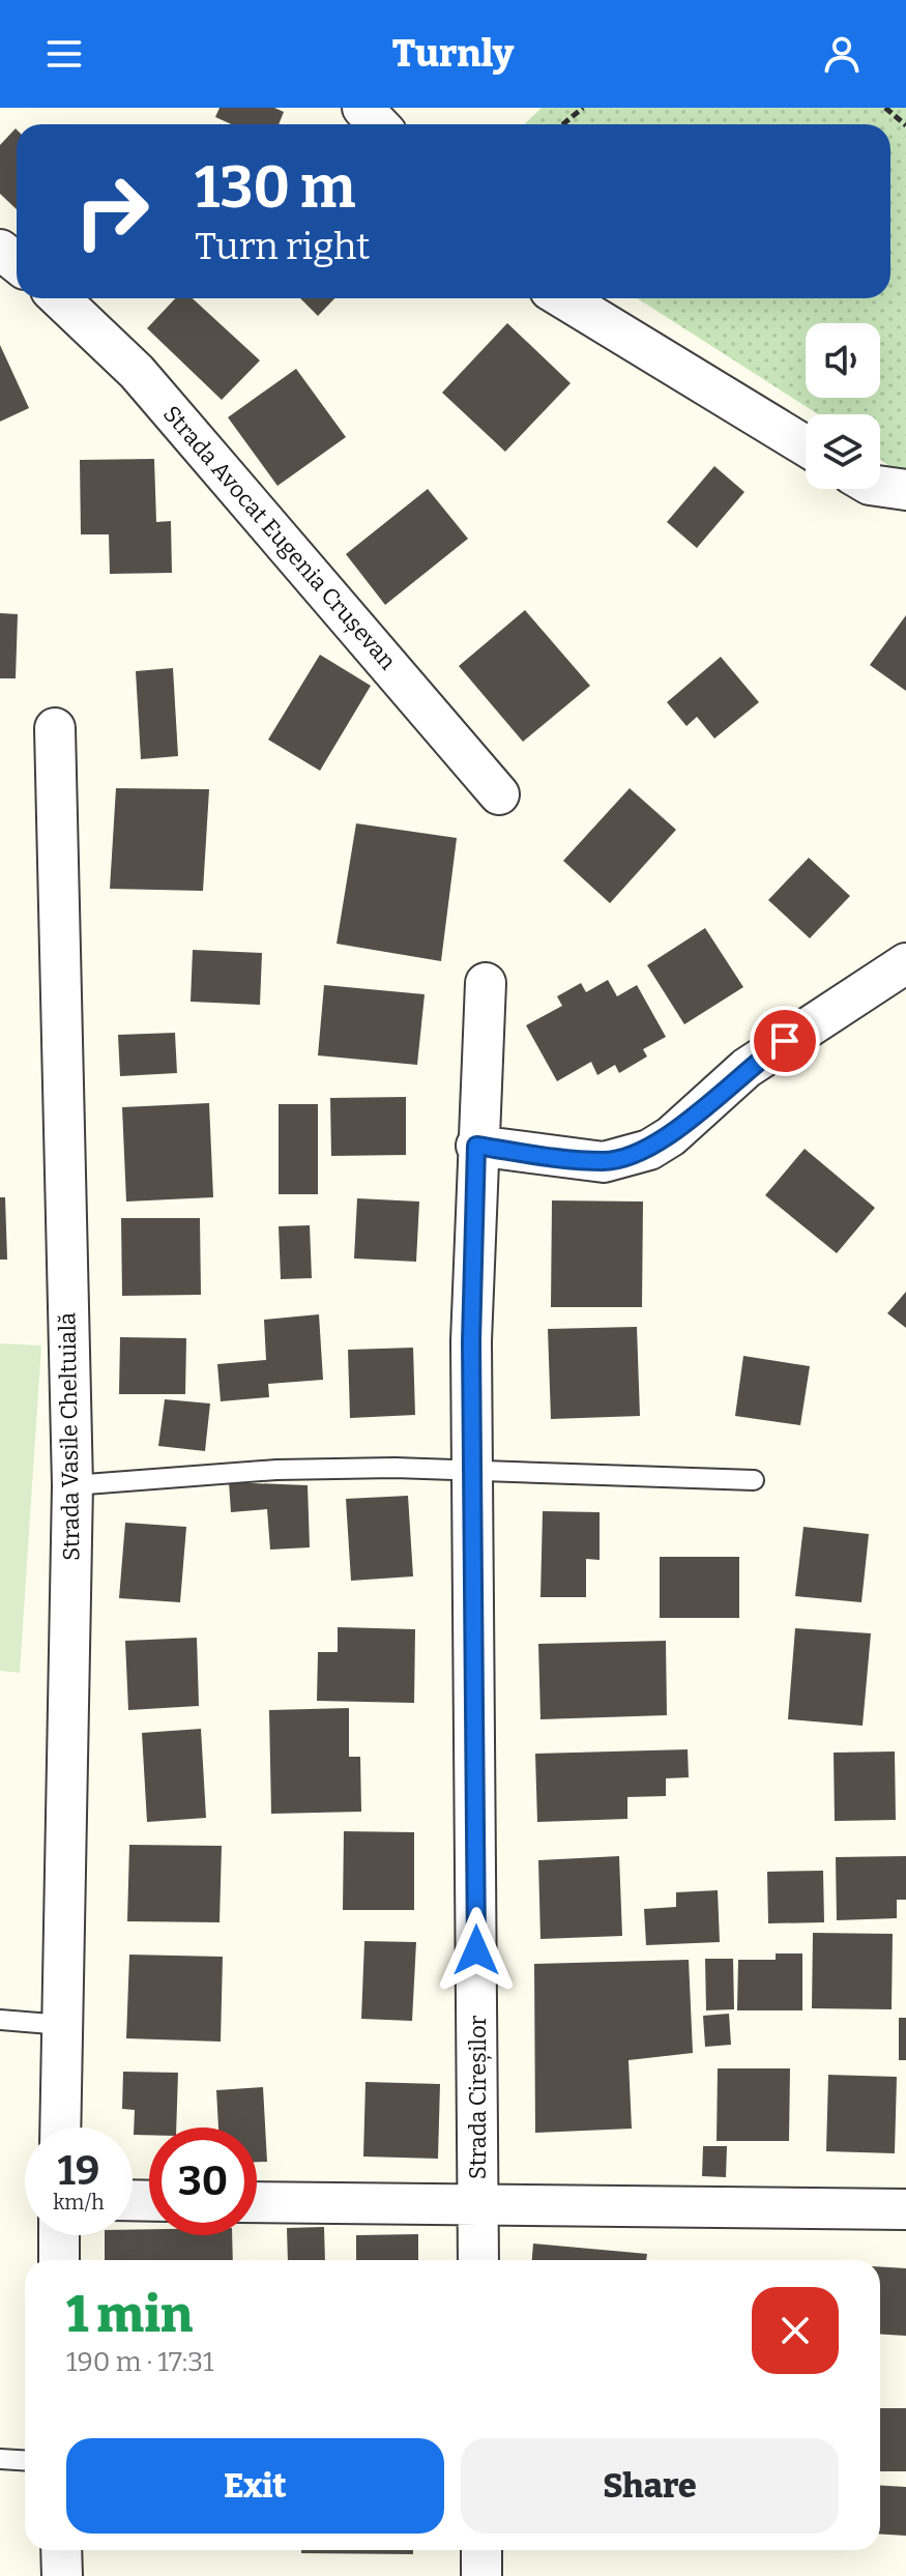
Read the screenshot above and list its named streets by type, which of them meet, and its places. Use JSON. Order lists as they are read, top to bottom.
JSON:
{
  "streets": {
    "street": ["Strada Avocat Eugenia Crușevan", "Strada Vasile Cheltuială", "Strada Cireșilor"]
  },
  "page": {
    "header": "Turnly",
    "turn": ["130 m", "Turn right"],
    "speed": "19 km/h",
    "limit": "30",
    "heading": ["1 min", "190 m · 17:31"],
    "buttons": ["Exit", "Share"]
  }
}
